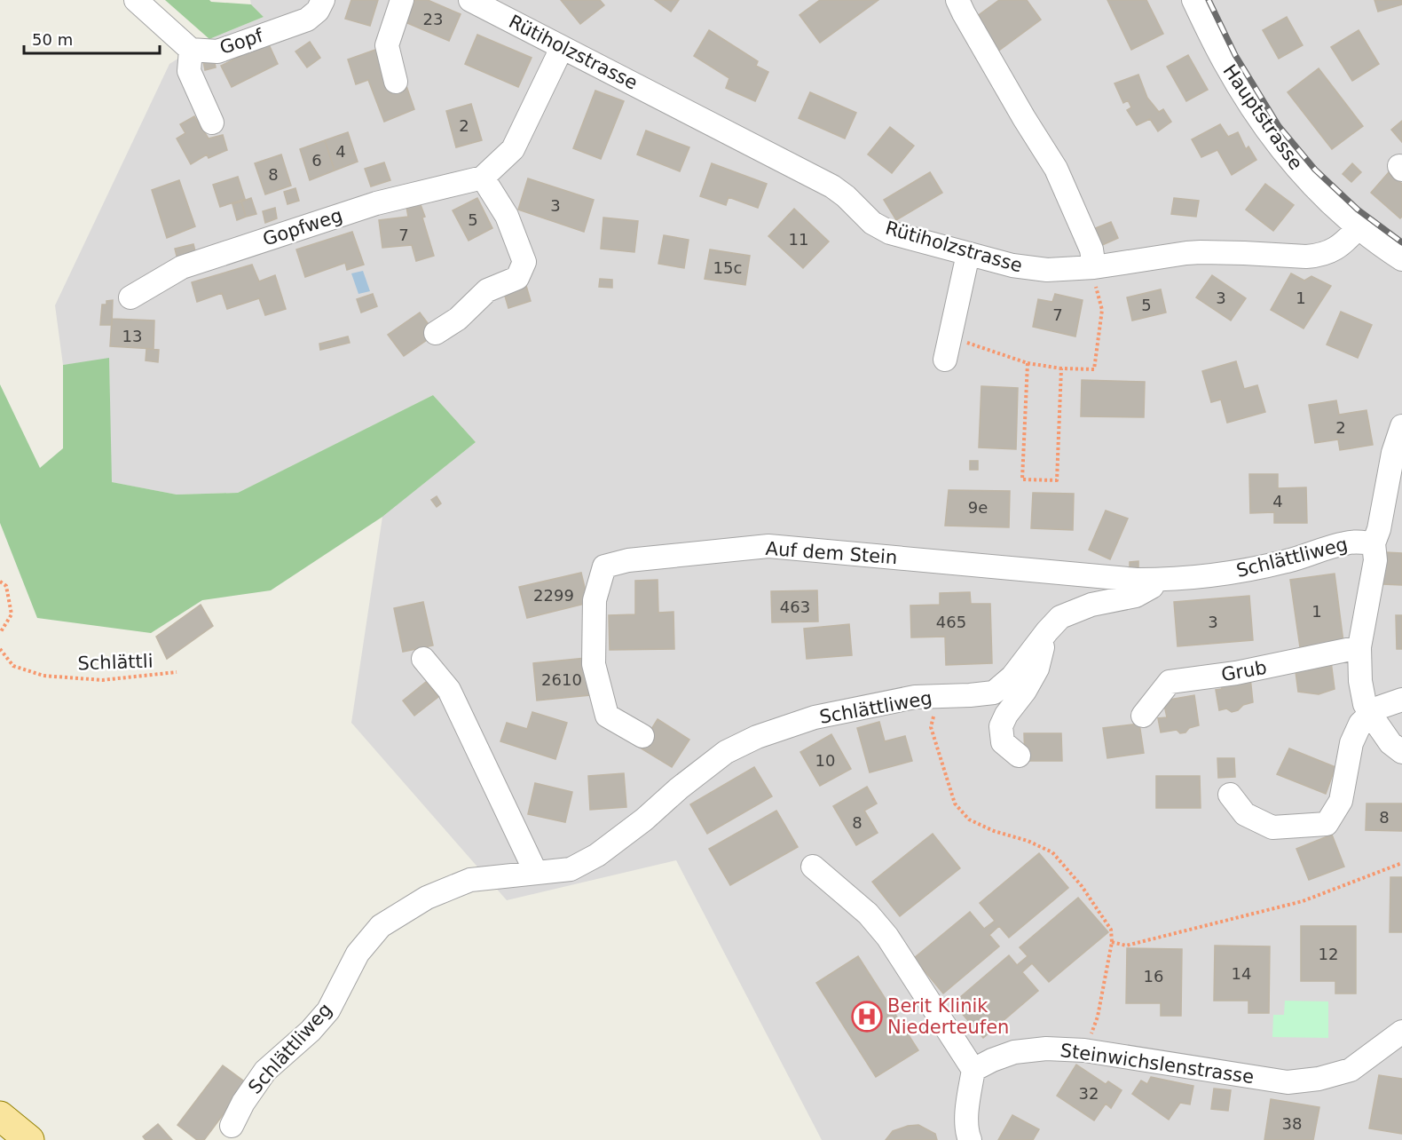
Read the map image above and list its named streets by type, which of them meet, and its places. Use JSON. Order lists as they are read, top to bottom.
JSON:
{
  "streets": {
    "street": [
      "Gopf",
      "Rütiholzstrasse",
      "Hauptstrasse",
      "Gopfweg",
      "Auf dem Stein",
      "Schlättliweg",
      "Grub",
      "Steinwichslenstrasse"
    ],
    "path": ["Schlättli"]
  },
  "crossings": [
    ["Rütiholzstrasse", "Hauptstrasse"],
    ["Rütiholzstrasse", "Gopfweg"],
    ["Auf dem Stein", "Schlättliweg"]
  ],
  "places": {
    "hospital": ["Berit Klinik Niederteufen"]
  },
  "house_numbers": [
    "23",
    "2",
    "4",
    "6",
    "8",
    "3",
    "5",
    "7",
    "11",
    "15c",
    "3",
    "1",
    "5",
    "7",
    "13",
    "2",
    "4",
    "9e",
    "2299",
    "463",
    "1",
    "465",
    "3",
    "2610",
    "10",
    "8",
    "8",
    "12",
    "14",
    "16",
    "32",
    "38"
  ],
  "scale_bar": "50 m"
}
